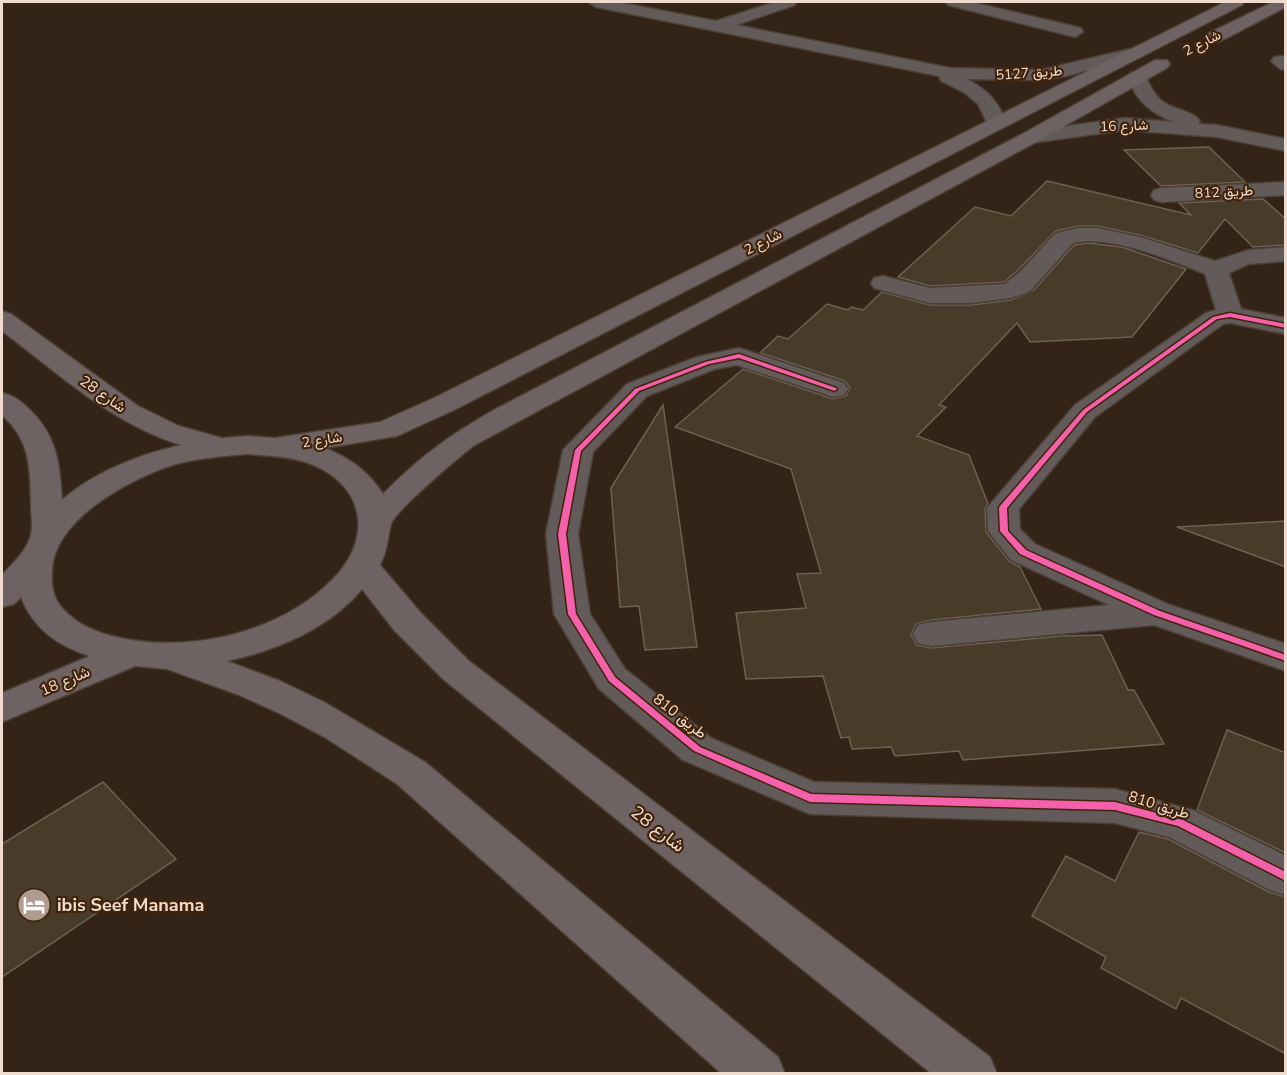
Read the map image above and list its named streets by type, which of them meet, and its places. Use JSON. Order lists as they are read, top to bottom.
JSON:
{
  "streets": {
    "main road": ["شارع 2", "شارع 28", "شارع 18"],
    "street": [
      "طريق 5127",
      "شارع 16",
      "طريق 812",
      "طريق 810"
    ]
  },
  "crossings": [
    ["شارع 2", "طريق 5127"],
    ["شارع 2", "شارع 16"]
  ],
  "places": {
    "hotel": ["ibis Seef Manama"]
  }
}
